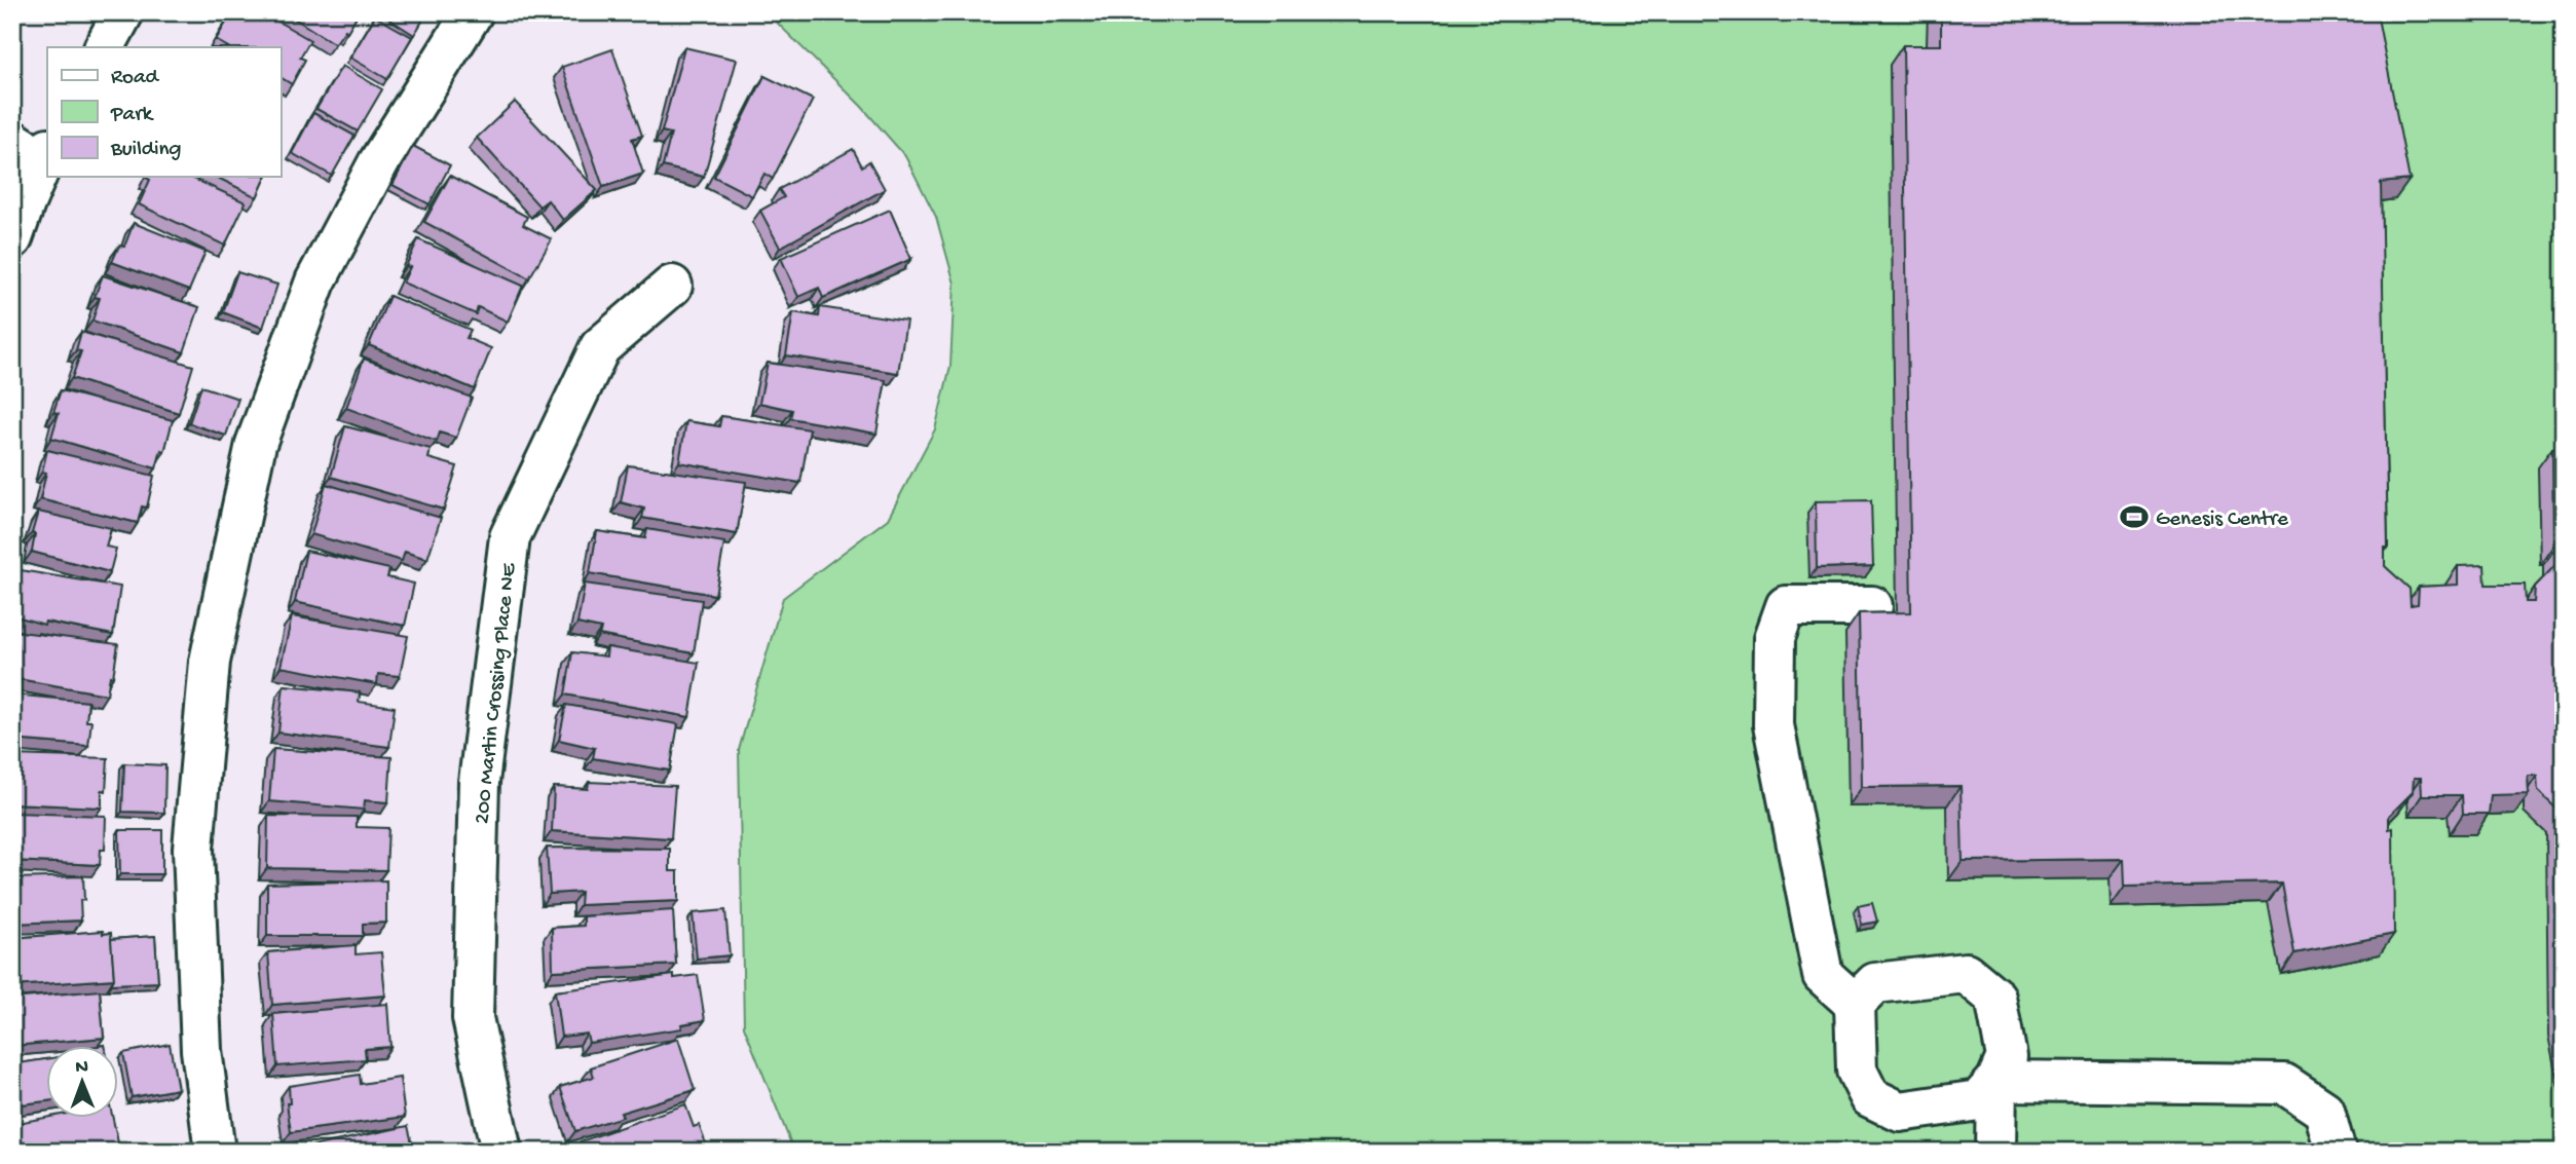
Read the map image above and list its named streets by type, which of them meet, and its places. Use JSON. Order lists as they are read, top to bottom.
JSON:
{
  "streets": {
    "street": ["200 Martin Crossing Place NE"]
  },
  "places": {
    "sports": ["Genesis Centre"]
  },
  "legend": ["Road", "Park", "Building"],
  "north": "top"
}
